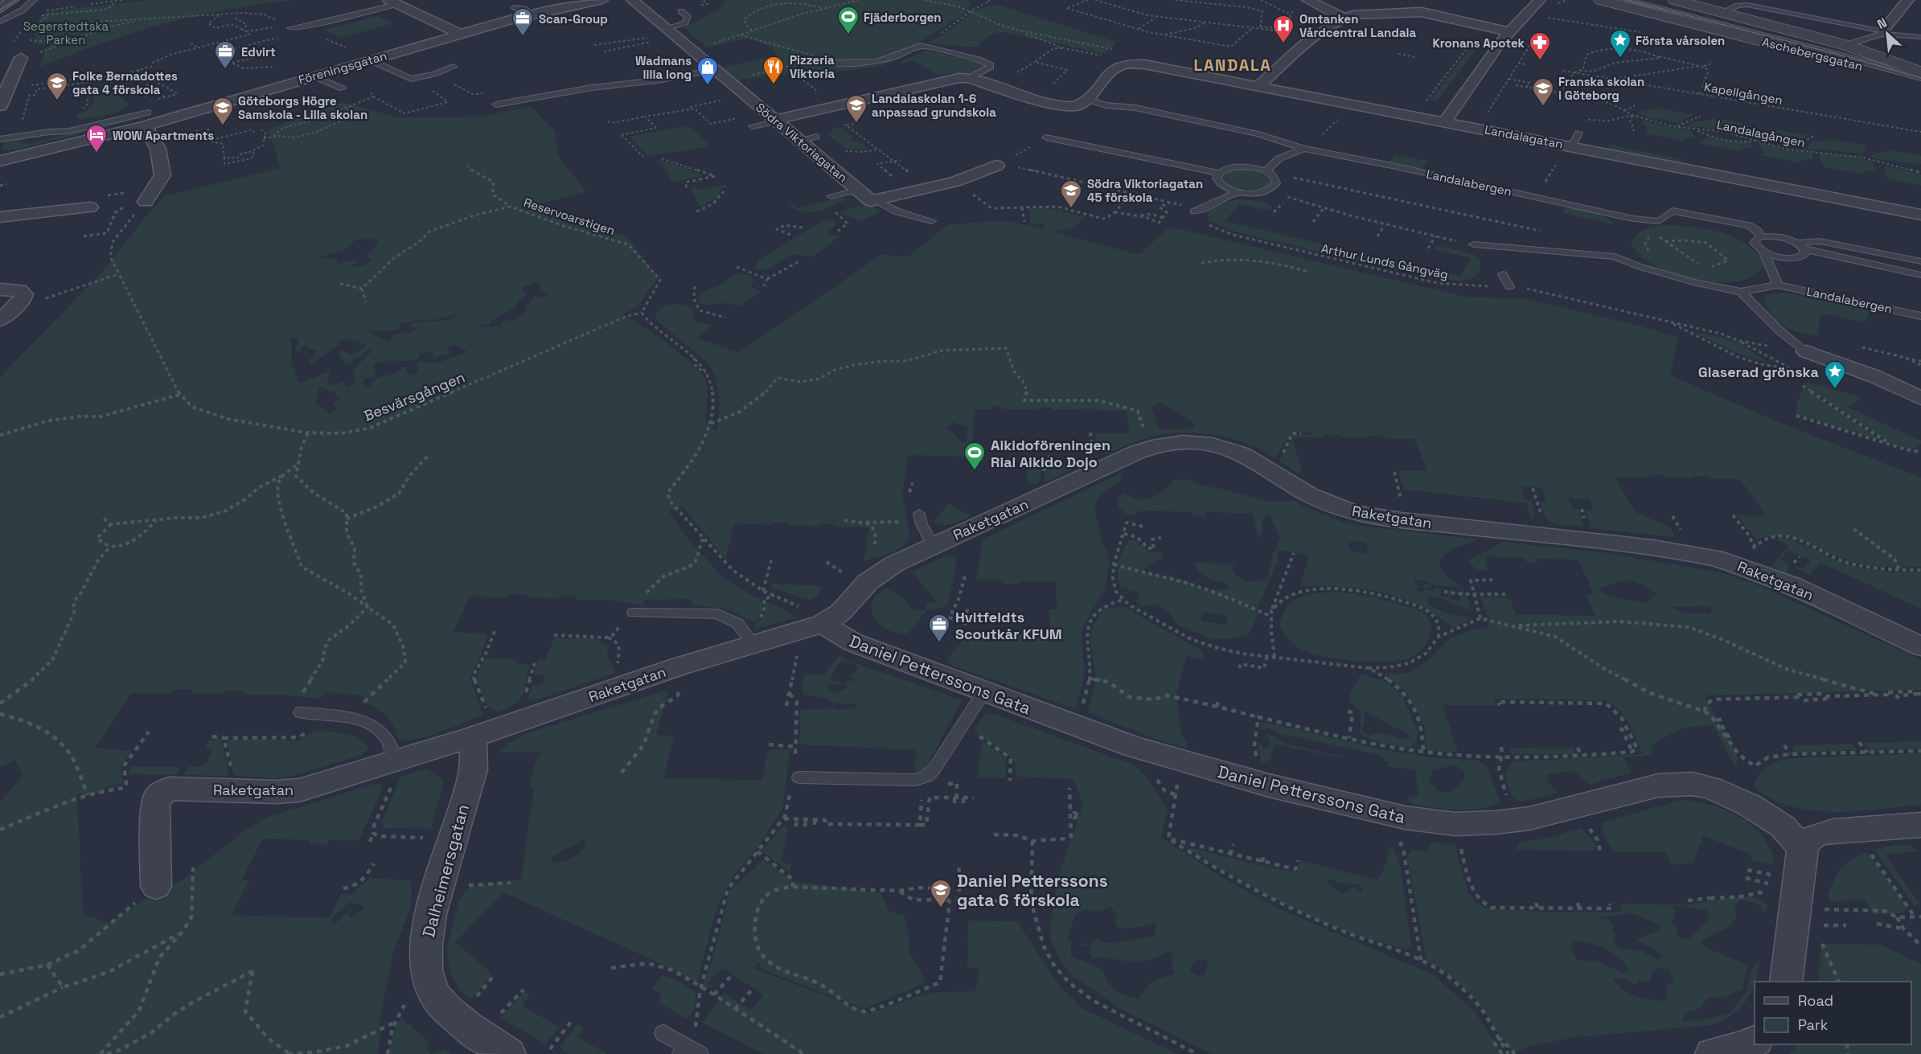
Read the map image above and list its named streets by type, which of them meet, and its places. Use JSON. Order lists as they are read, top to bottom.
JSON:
{
  "streets": {
    "street": [
      "Aschebergsgatan",
      "Föreningsgatan",
      "Landalagatan",
      "Södra Viktoriagatan",
      "Raketgatan",
      "Daniel Petterssons Gata",
      "Dalheimersgatan"
    ],
    "lane": ["Landalabergen"],
    "path": [
      "Kapellgången",
      "Landalagången",
      "Reservoarstigen",
      "Arthur Lunds Gångväg",
      "Besvärsgången"
    ]
  },
  "crossings": [
    ["Reservoarstigen", "Besvärsgången"],
    ["Raketgatan", "Daniel Petterssons Gata"],
    ["Raketgatan", "Dalheimersgatan"]
  ],
  "districts": ["LANDALA"],
  "parks": ["Segerstedtska Parken"],
  "places": {
    "sports": ["Fjäderborgen", "Aikidoföreningen Riai Aikido Dojo"],
    "office": ["Scan-Group", "Edvirt", "Hvitfeldts Scoutkår KFUM"],
    "hospital": ["Omtanken Vårdcentral Landala"],
    "place": ["Första vårsolen", "Glaserad grönska"],
    "pharmacy": ["Kronans Apotek"],
    "restaurant": ["Pizzeria Viktoria"],
    "shop": ["Wadmans lilla long"],
    "school or university": [
      "Folke Bernadottes gata 4 förskola",
      "Franska skolan i Göteborg",
      "Landalaskolan 1-6 anpassad grundskola",
      "Göteborgs Högre Samskola - Lilla skolan",
      "Södra Viktoriagatan 45 förskola",
      "Daniel Petterssons gata 6 förskola"
    ],
    "hotel": ["WOW Apartments"]
  },
  "legend": ["Road", "Park"],
  "north": "top left"
}
